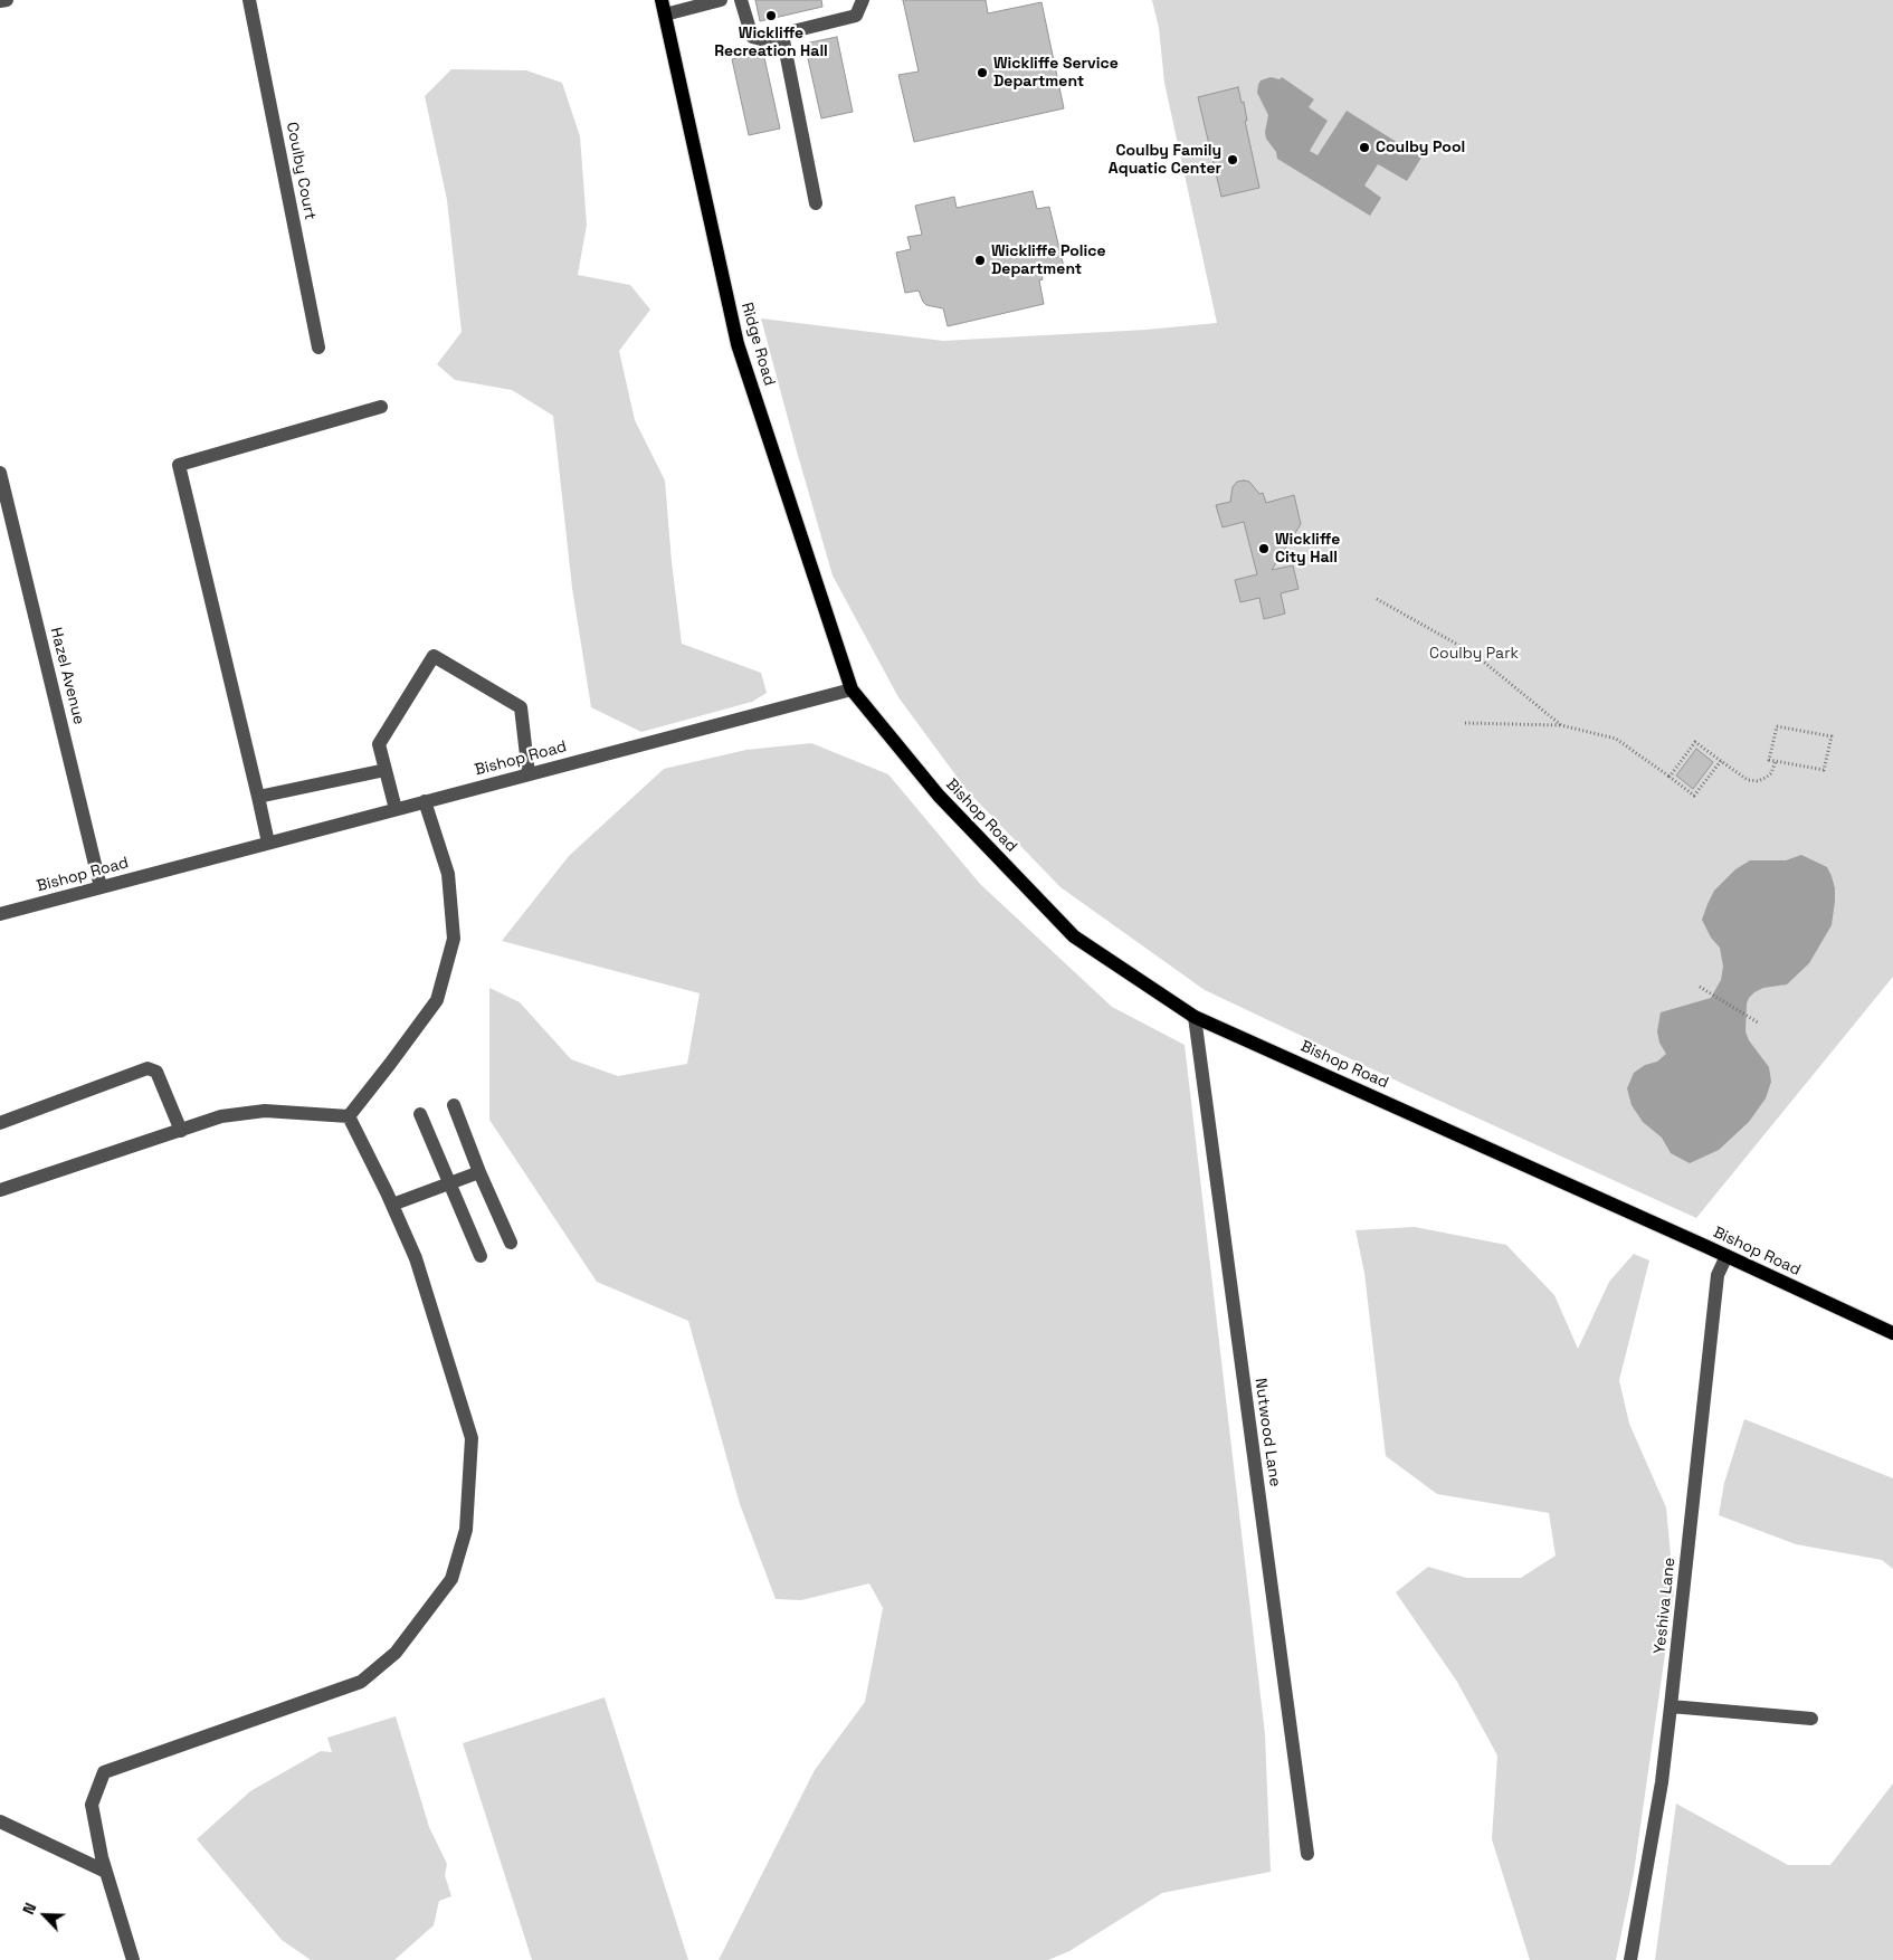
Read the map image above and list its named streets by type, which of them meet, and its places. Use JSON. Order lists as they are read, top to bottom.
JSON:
{
  "streets": {
    "main road": ["Ridge Road", "Bishop Road"],
    "street": [
      "Coulby Court",
      "Hazel Avenue",
      "Nutwood Lane",
      "Yeshiva Lane"
    ]
  },
  "crossings": [
    ["Ridge Road", "Bishop Road"],
    ["Hazel Avenue", "Bishop Road"],
    ["Bishop Road", "Nutwood Lane"],
    ["Bishop Road", "Yeshiva Lane"]
  ],
  "parks": ["Coulby Park"],
  "places": [
    "Wickliffe Recreation Hall",
    "Wickliffe Service Department",
    "Coulby Pool",
    "Coulby Family Aquatic Center",
    "Wickliffe Police Department",
    "Wickliffe City Hall"
  ],
  "north": "top left"
}
